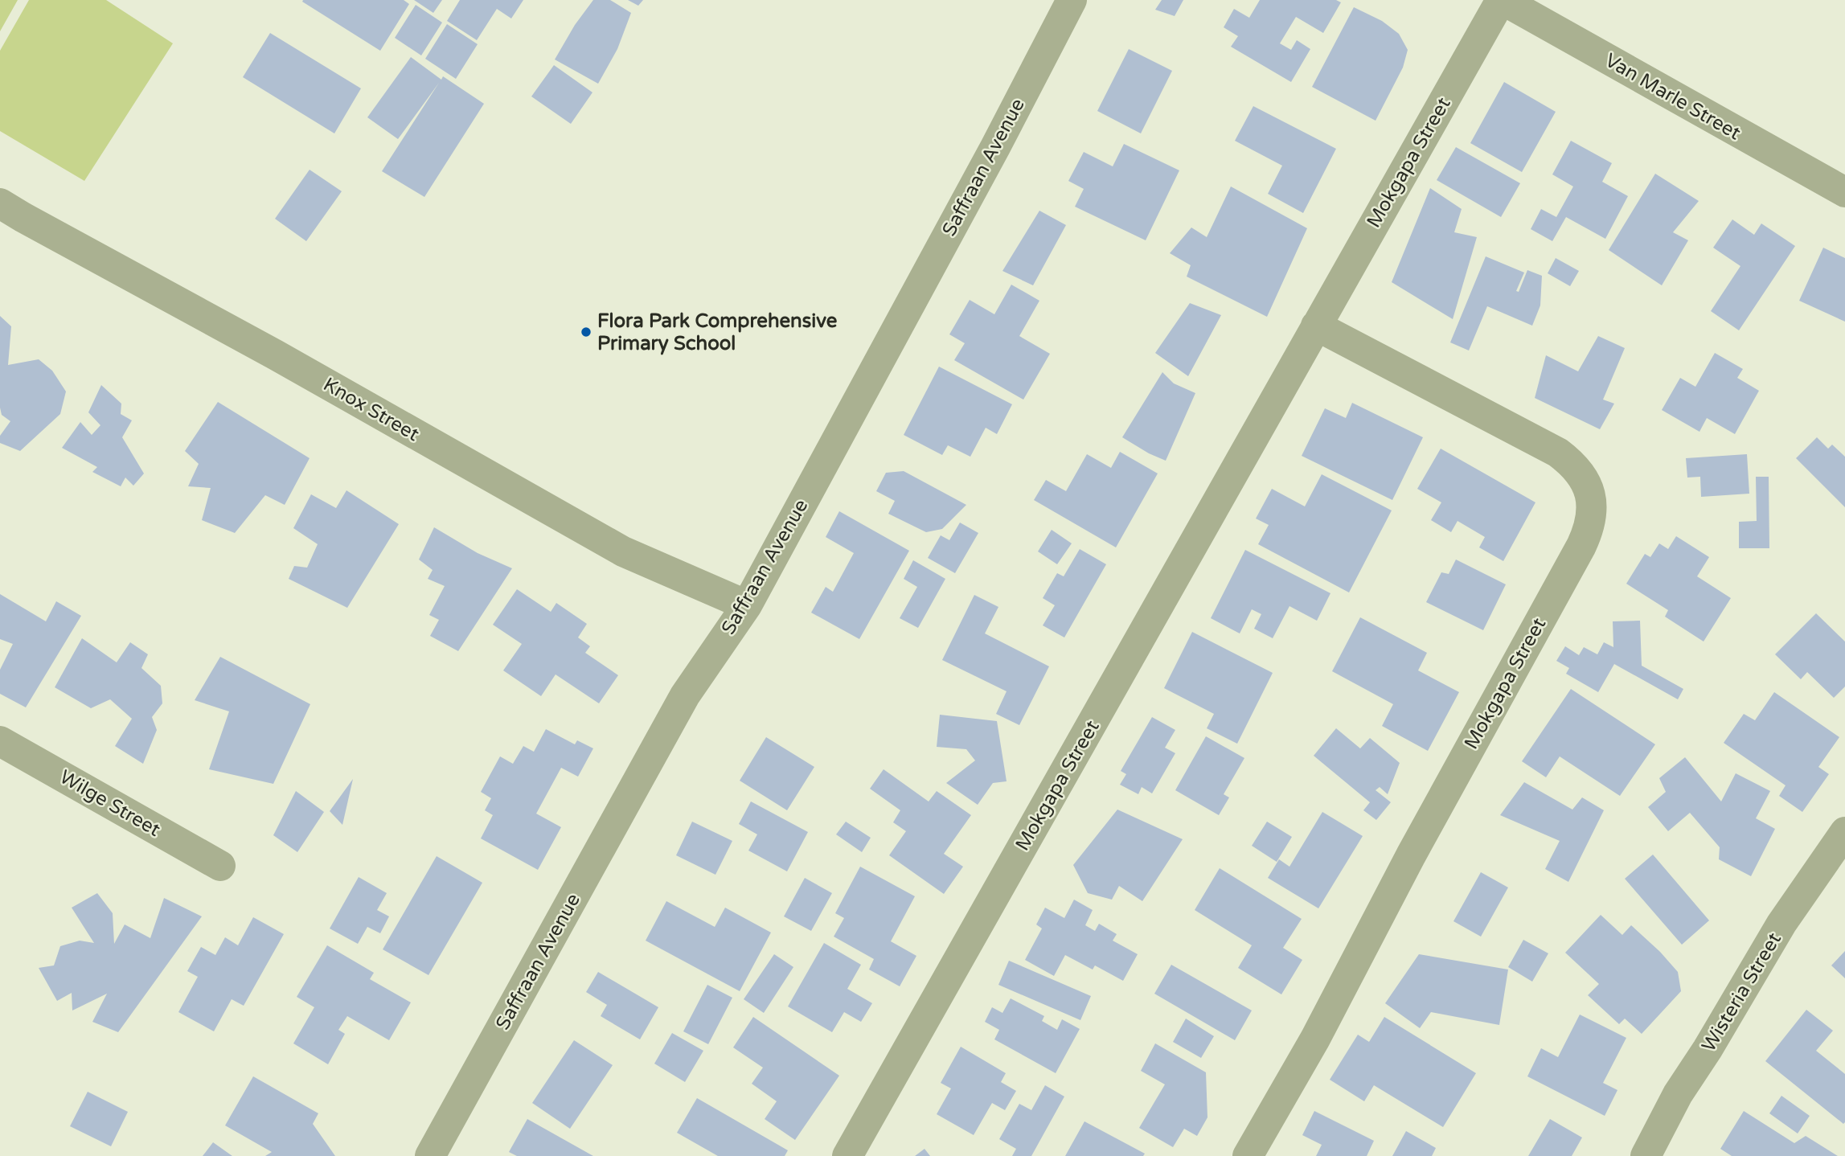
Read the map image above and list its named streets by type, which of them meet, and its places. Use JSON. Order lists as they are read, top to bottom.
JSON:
{
  "streets": {
    "street": [
      "Van Marle Street",
      "Mokgapa Street",
      "Saffraan Avenue",
      "Knox Street",
      "Wilge Street",
      "Wisteria Street"
    ]
  },
  "crossings": [
    ["Van Marle Street", "Mokgapa Street"],
    ["Saffraan Avenue", "Knox Street"]
  ],
  "places": ["Flora Park Comprehensive Primary School"]
}
